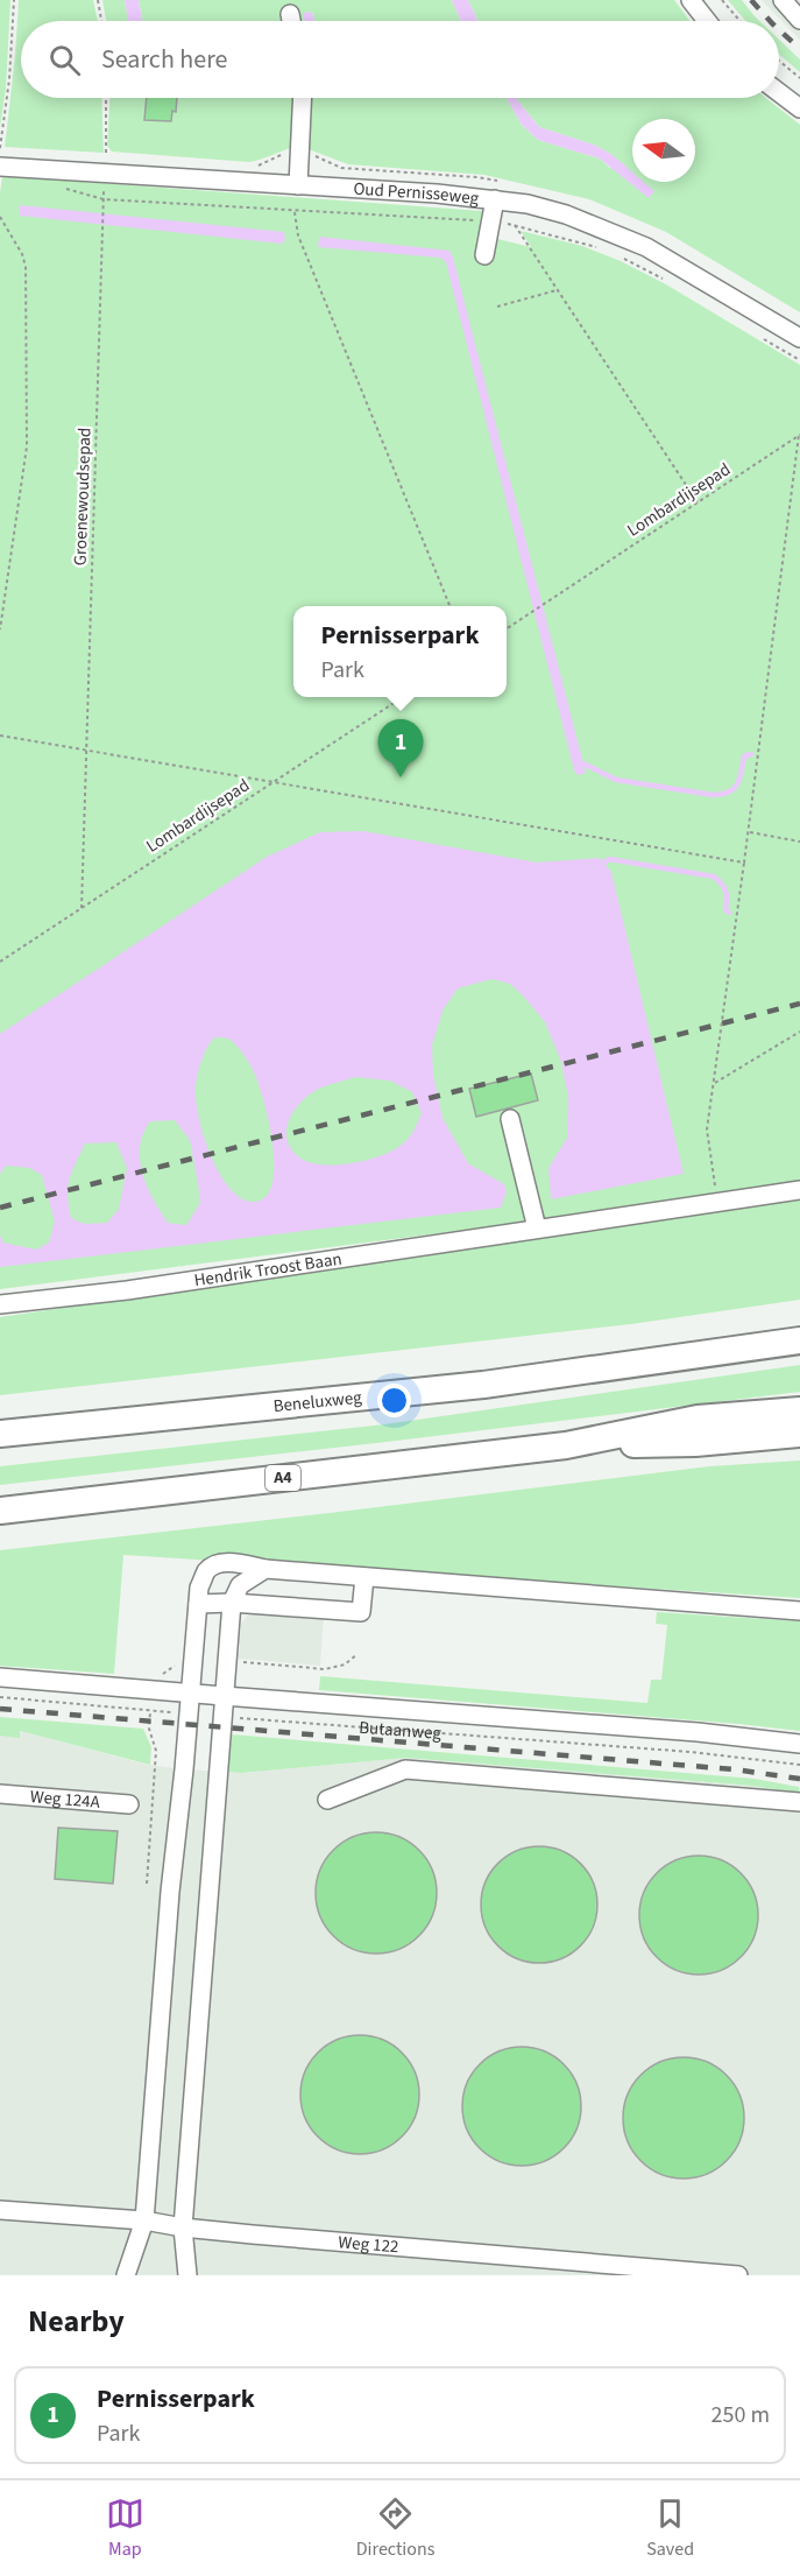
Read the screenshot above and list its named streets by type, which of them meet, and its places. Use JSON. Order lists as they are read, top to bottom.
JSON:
{
  "streets": {
    "highway": ["Beneluxweg", "A4"],
    "street": [
      "Oud Pernisseweg",
      "Hendrik Troost Baan",
      "Butaanweg",
      "Weg 124A",
      "Weg 122"
    ],
    "path": ["Groenewoudsepad", "Lombardijsepad"]
  },
  "crossings": [
    ["Oud Pernisseweg", "Groenewoudsepad"],
    ["Groenewoudsepad", "Lombardijsepad"]
  ],
  "north": "left",
  "page": {
    "search": "Search here",
    "popup": ["Pernisserpark", "Park"],
    "pins": "1",
    "heading": "Nearby",
    "list": [
      {
        "mark": "1",
        "name": "Pernisserpark",
        "note": "Park",
        "value": "250 m"
      }
    ],
    "nav": ["Map", "Directions", "Saved"]
  }
}
